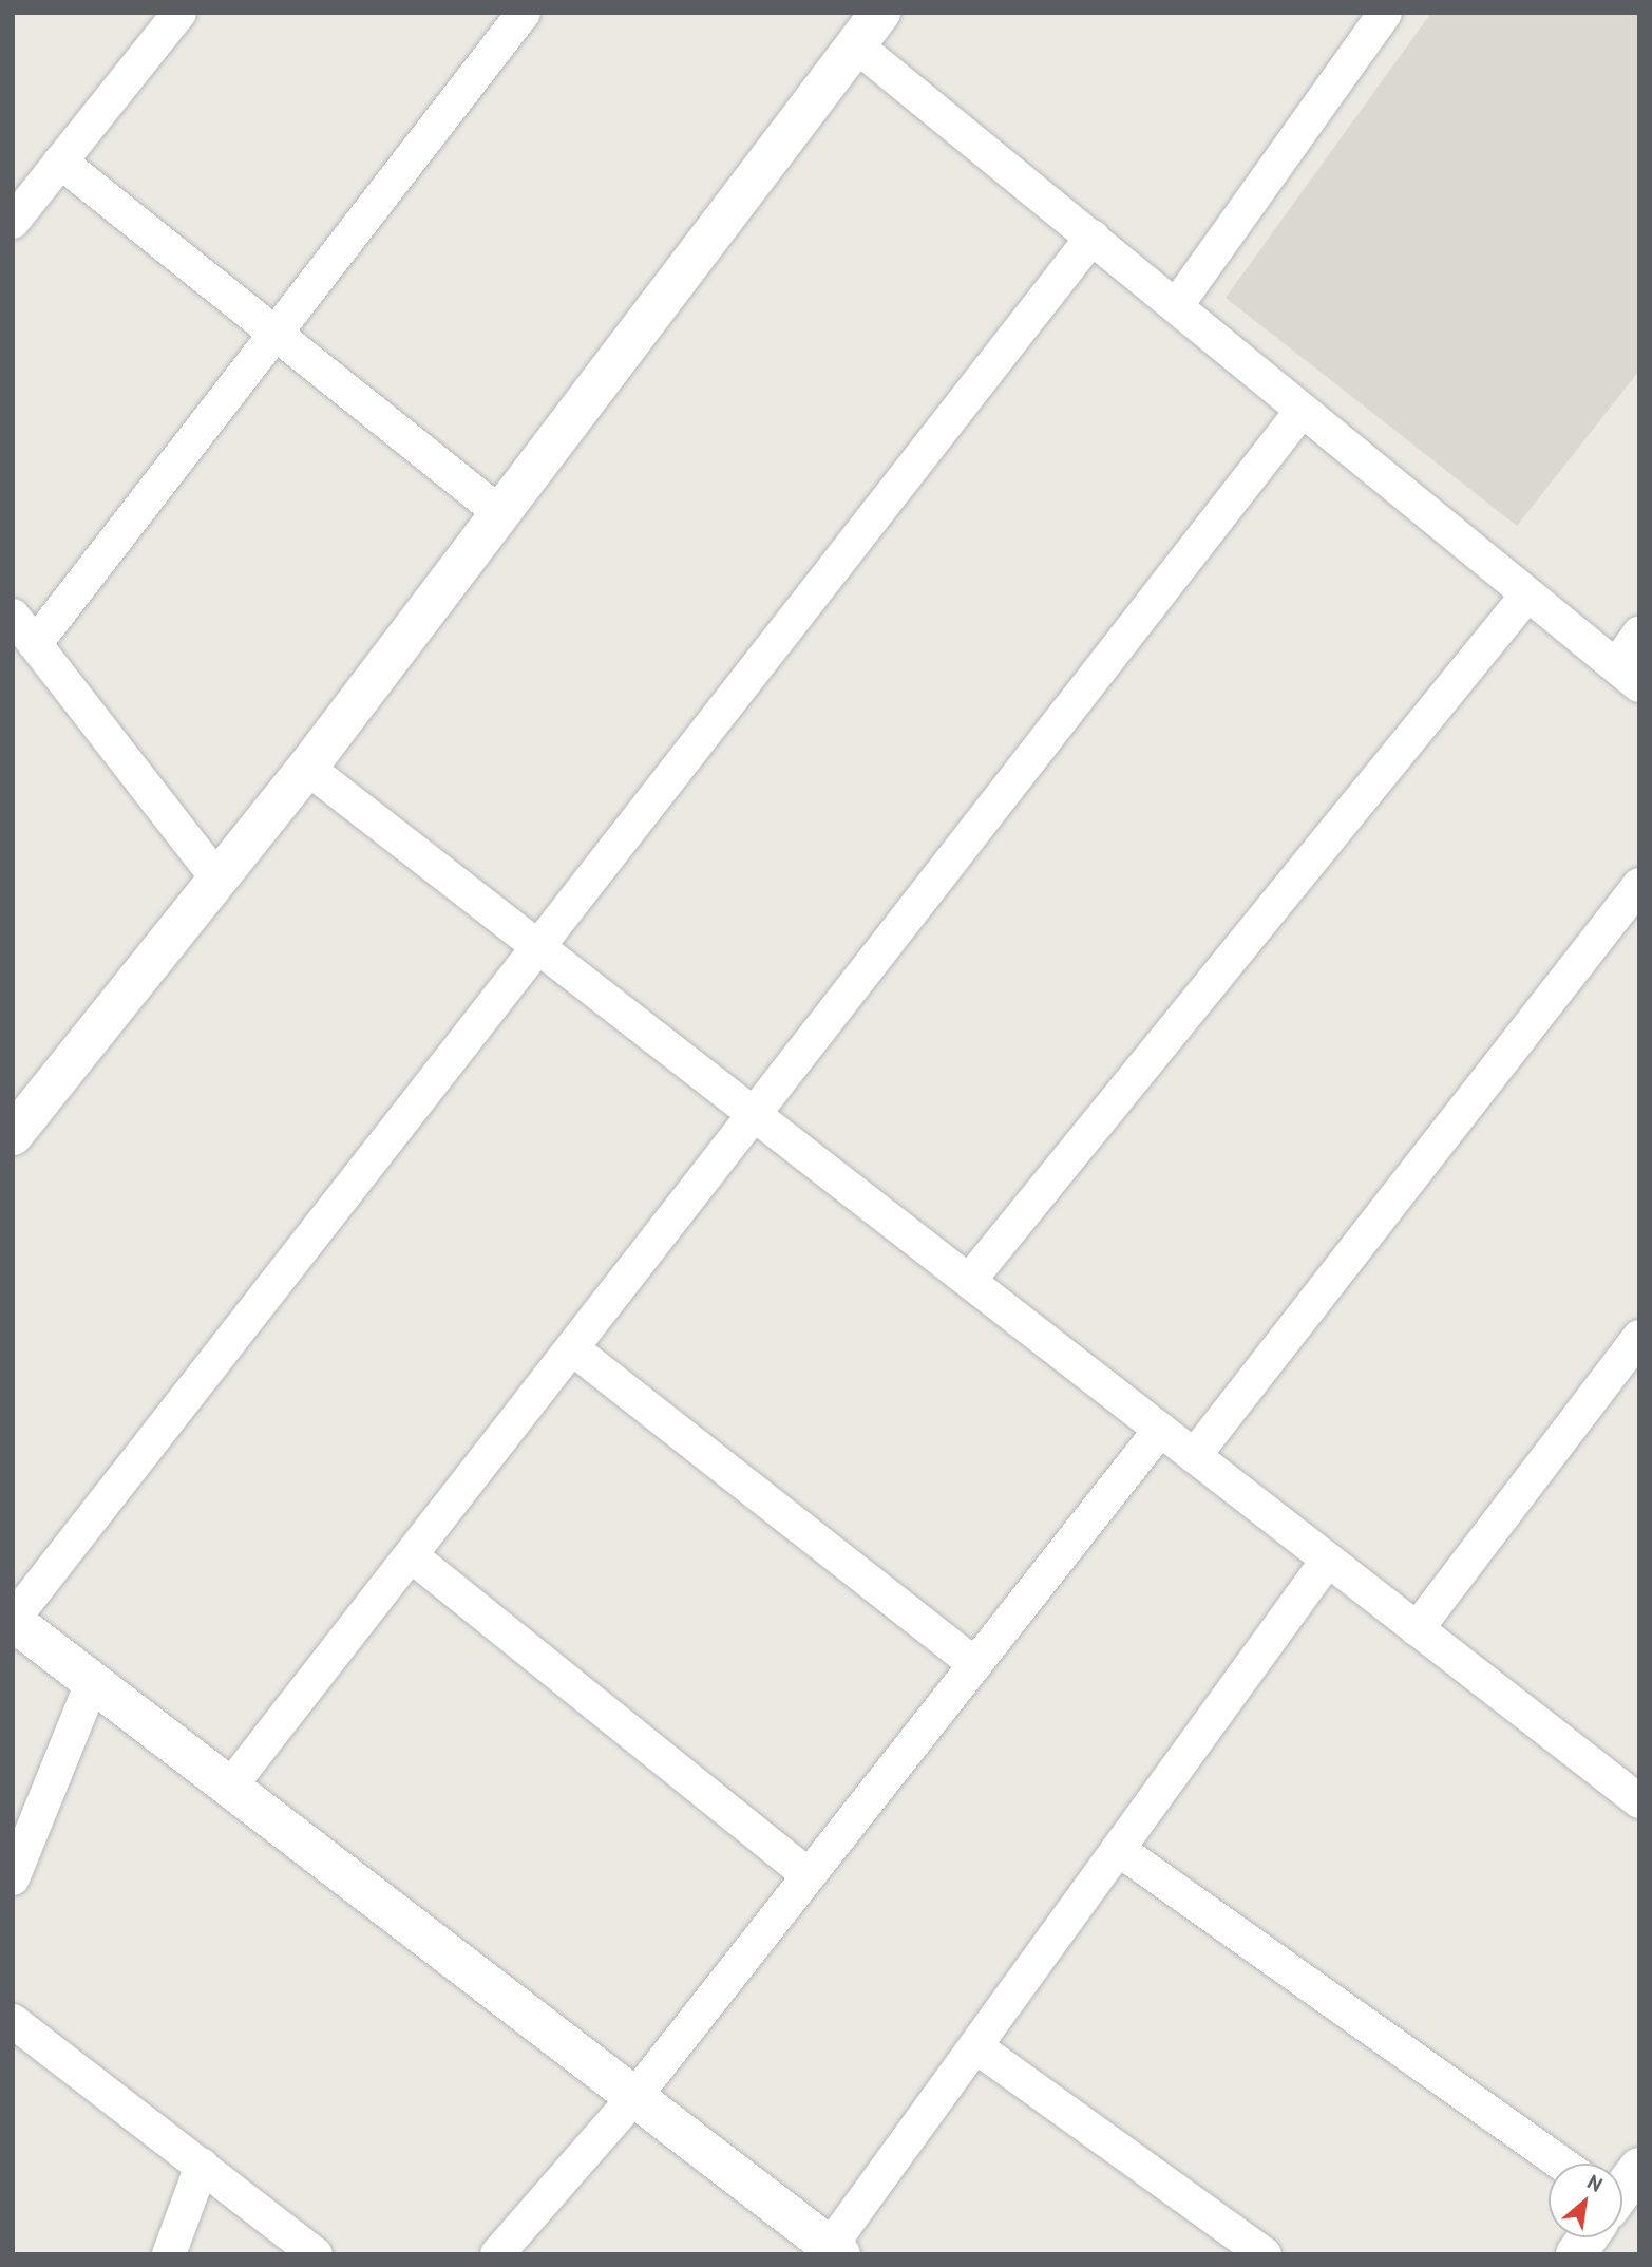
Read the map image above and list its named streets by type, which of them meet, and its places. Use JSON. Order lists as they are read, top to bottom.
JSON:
{
  "north": "top right"
}
